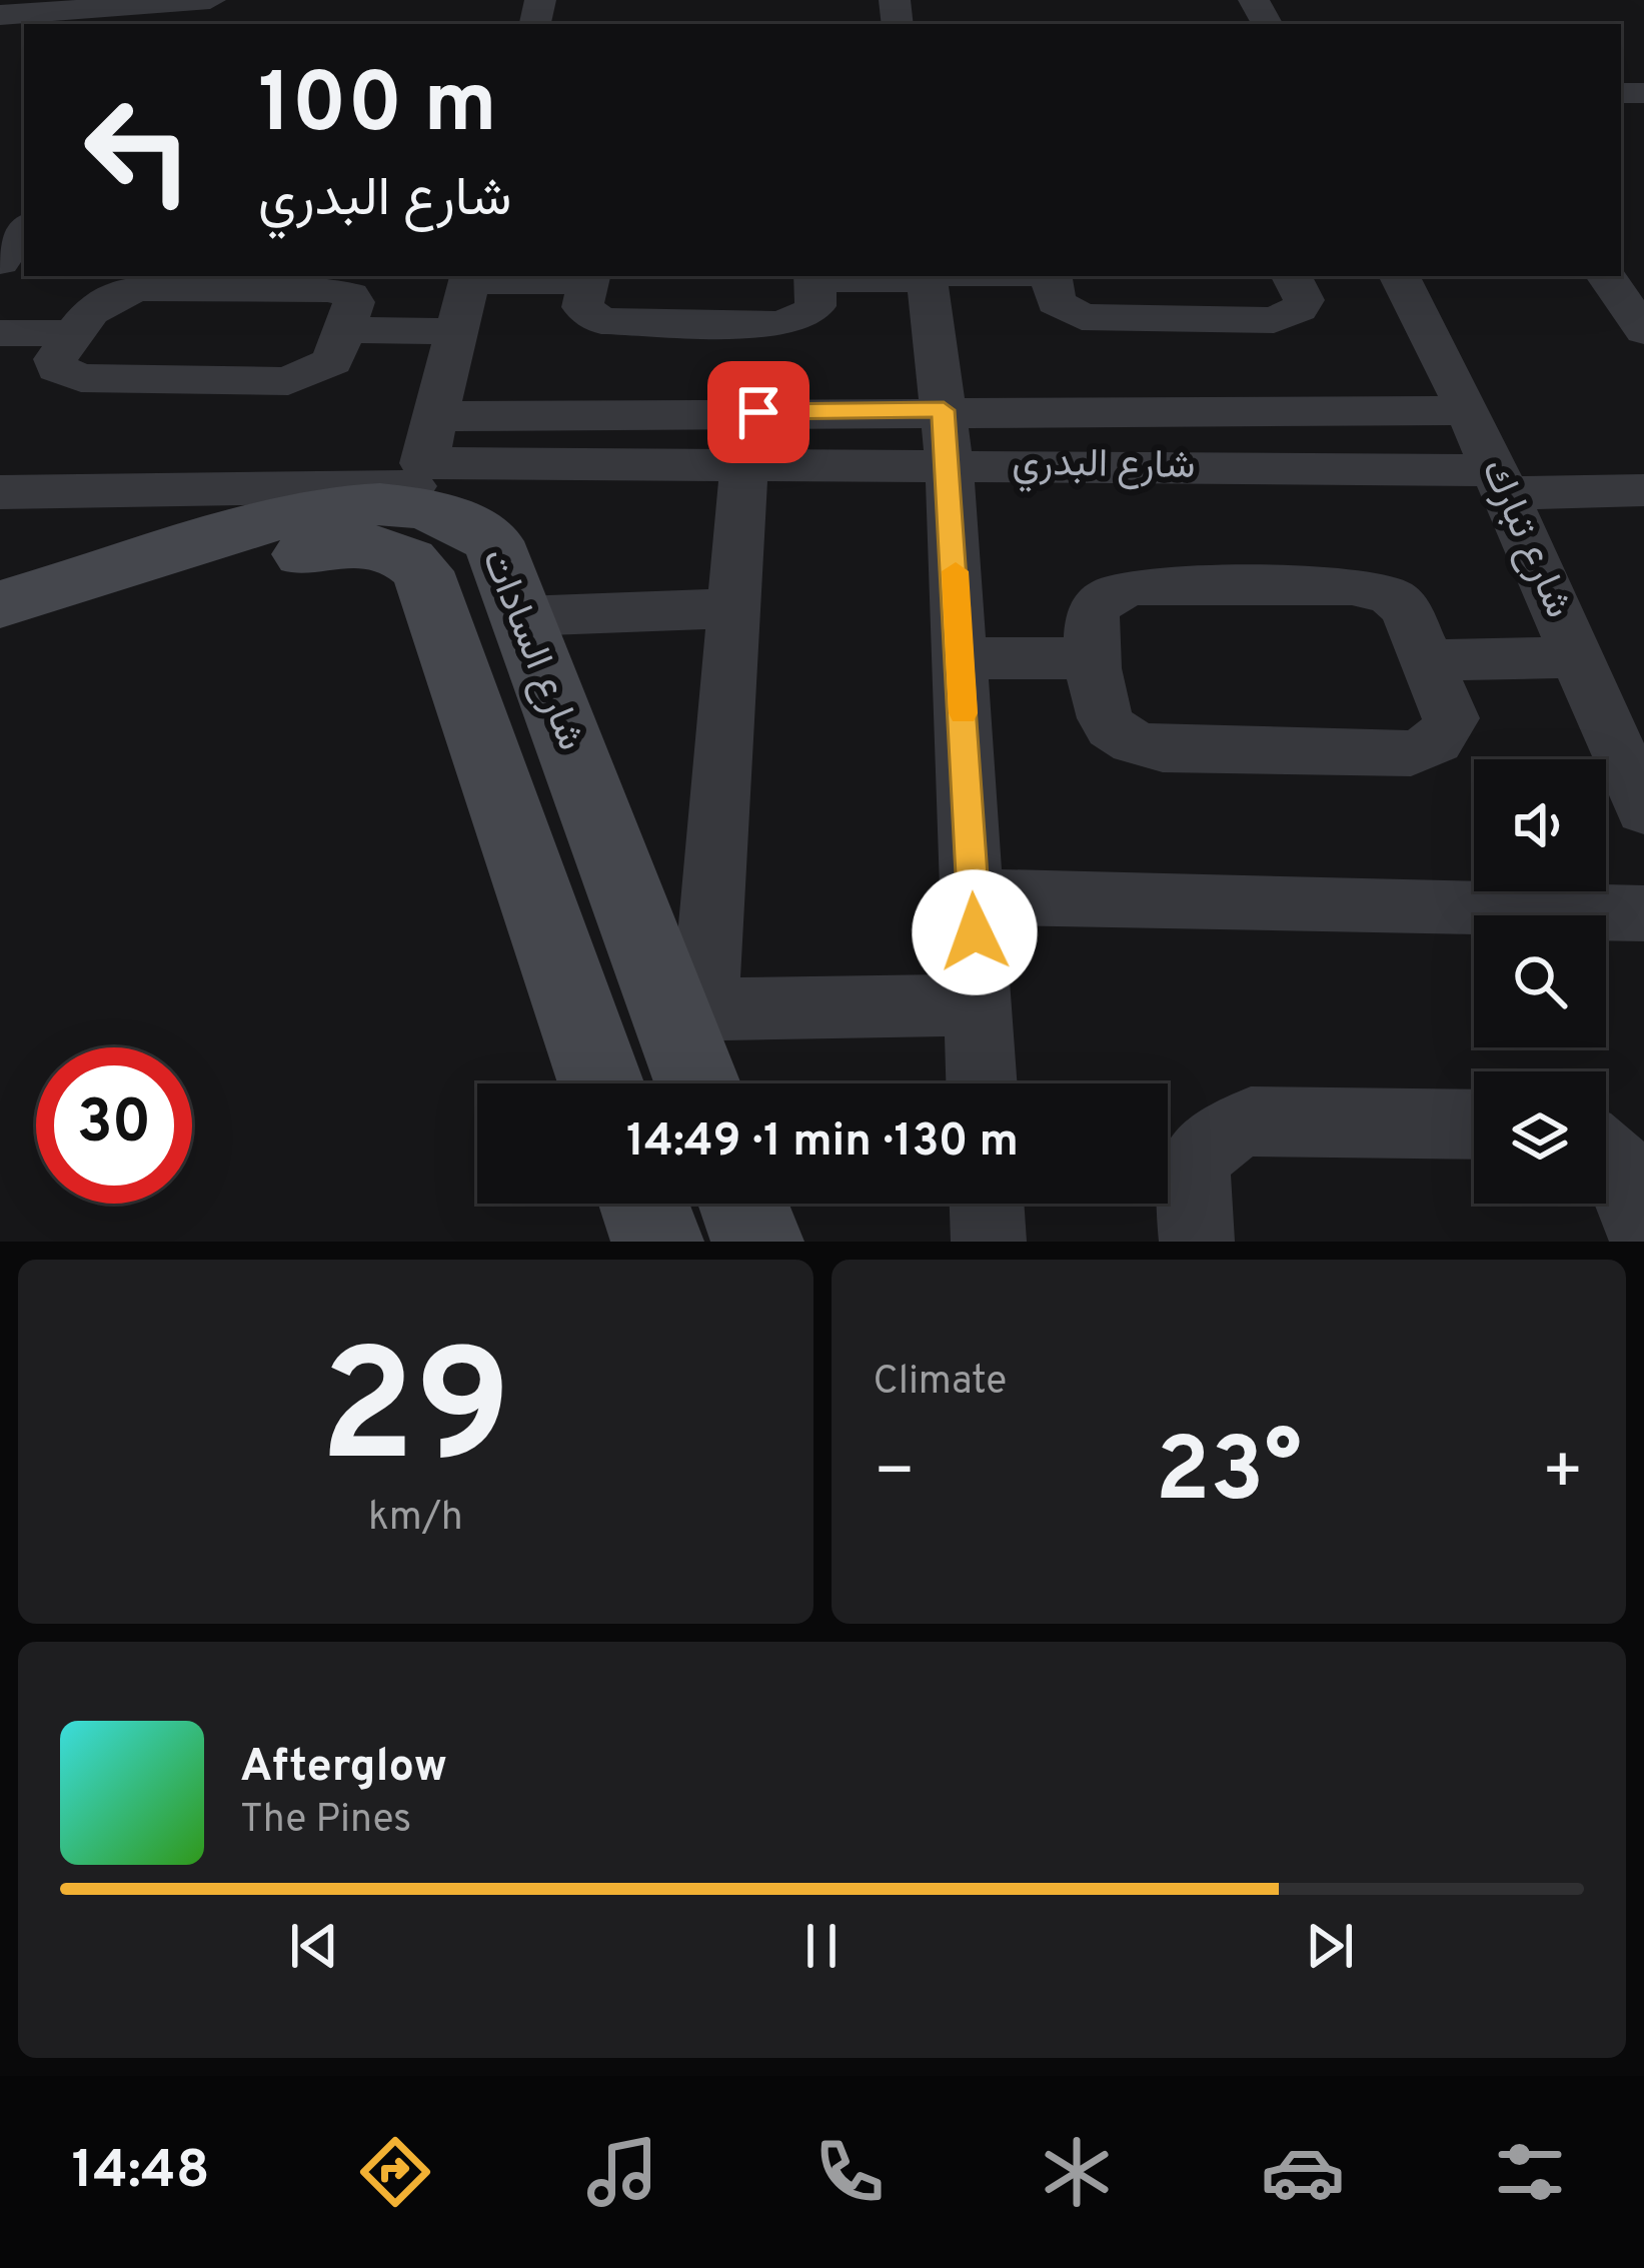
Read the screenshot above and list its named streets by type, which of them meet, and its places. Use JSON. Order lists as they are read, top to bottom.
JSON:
{
  "streets": {
    "street": ["شارع البدري", "شارع تبارك", "شارع السادات"]
  },
  "crossings": [
    ["شارع البدري", "شارع تبارك"],
    ["شارع البدري", "شارع السادات"]
  ],
  "page": {
    "turn": ["100 m", "شارع البدري"],
    "limit": "30",
    "trip": "14:49 · 1 min · 130 m",
    "tile": [
      ["29", "km/h"],
      "Climate"
    ],
    "heat": ["−", "23°", "+"],
    "song": ["Afterglow", "The Pines"],
    "tabs": "14:48"
  }
}
